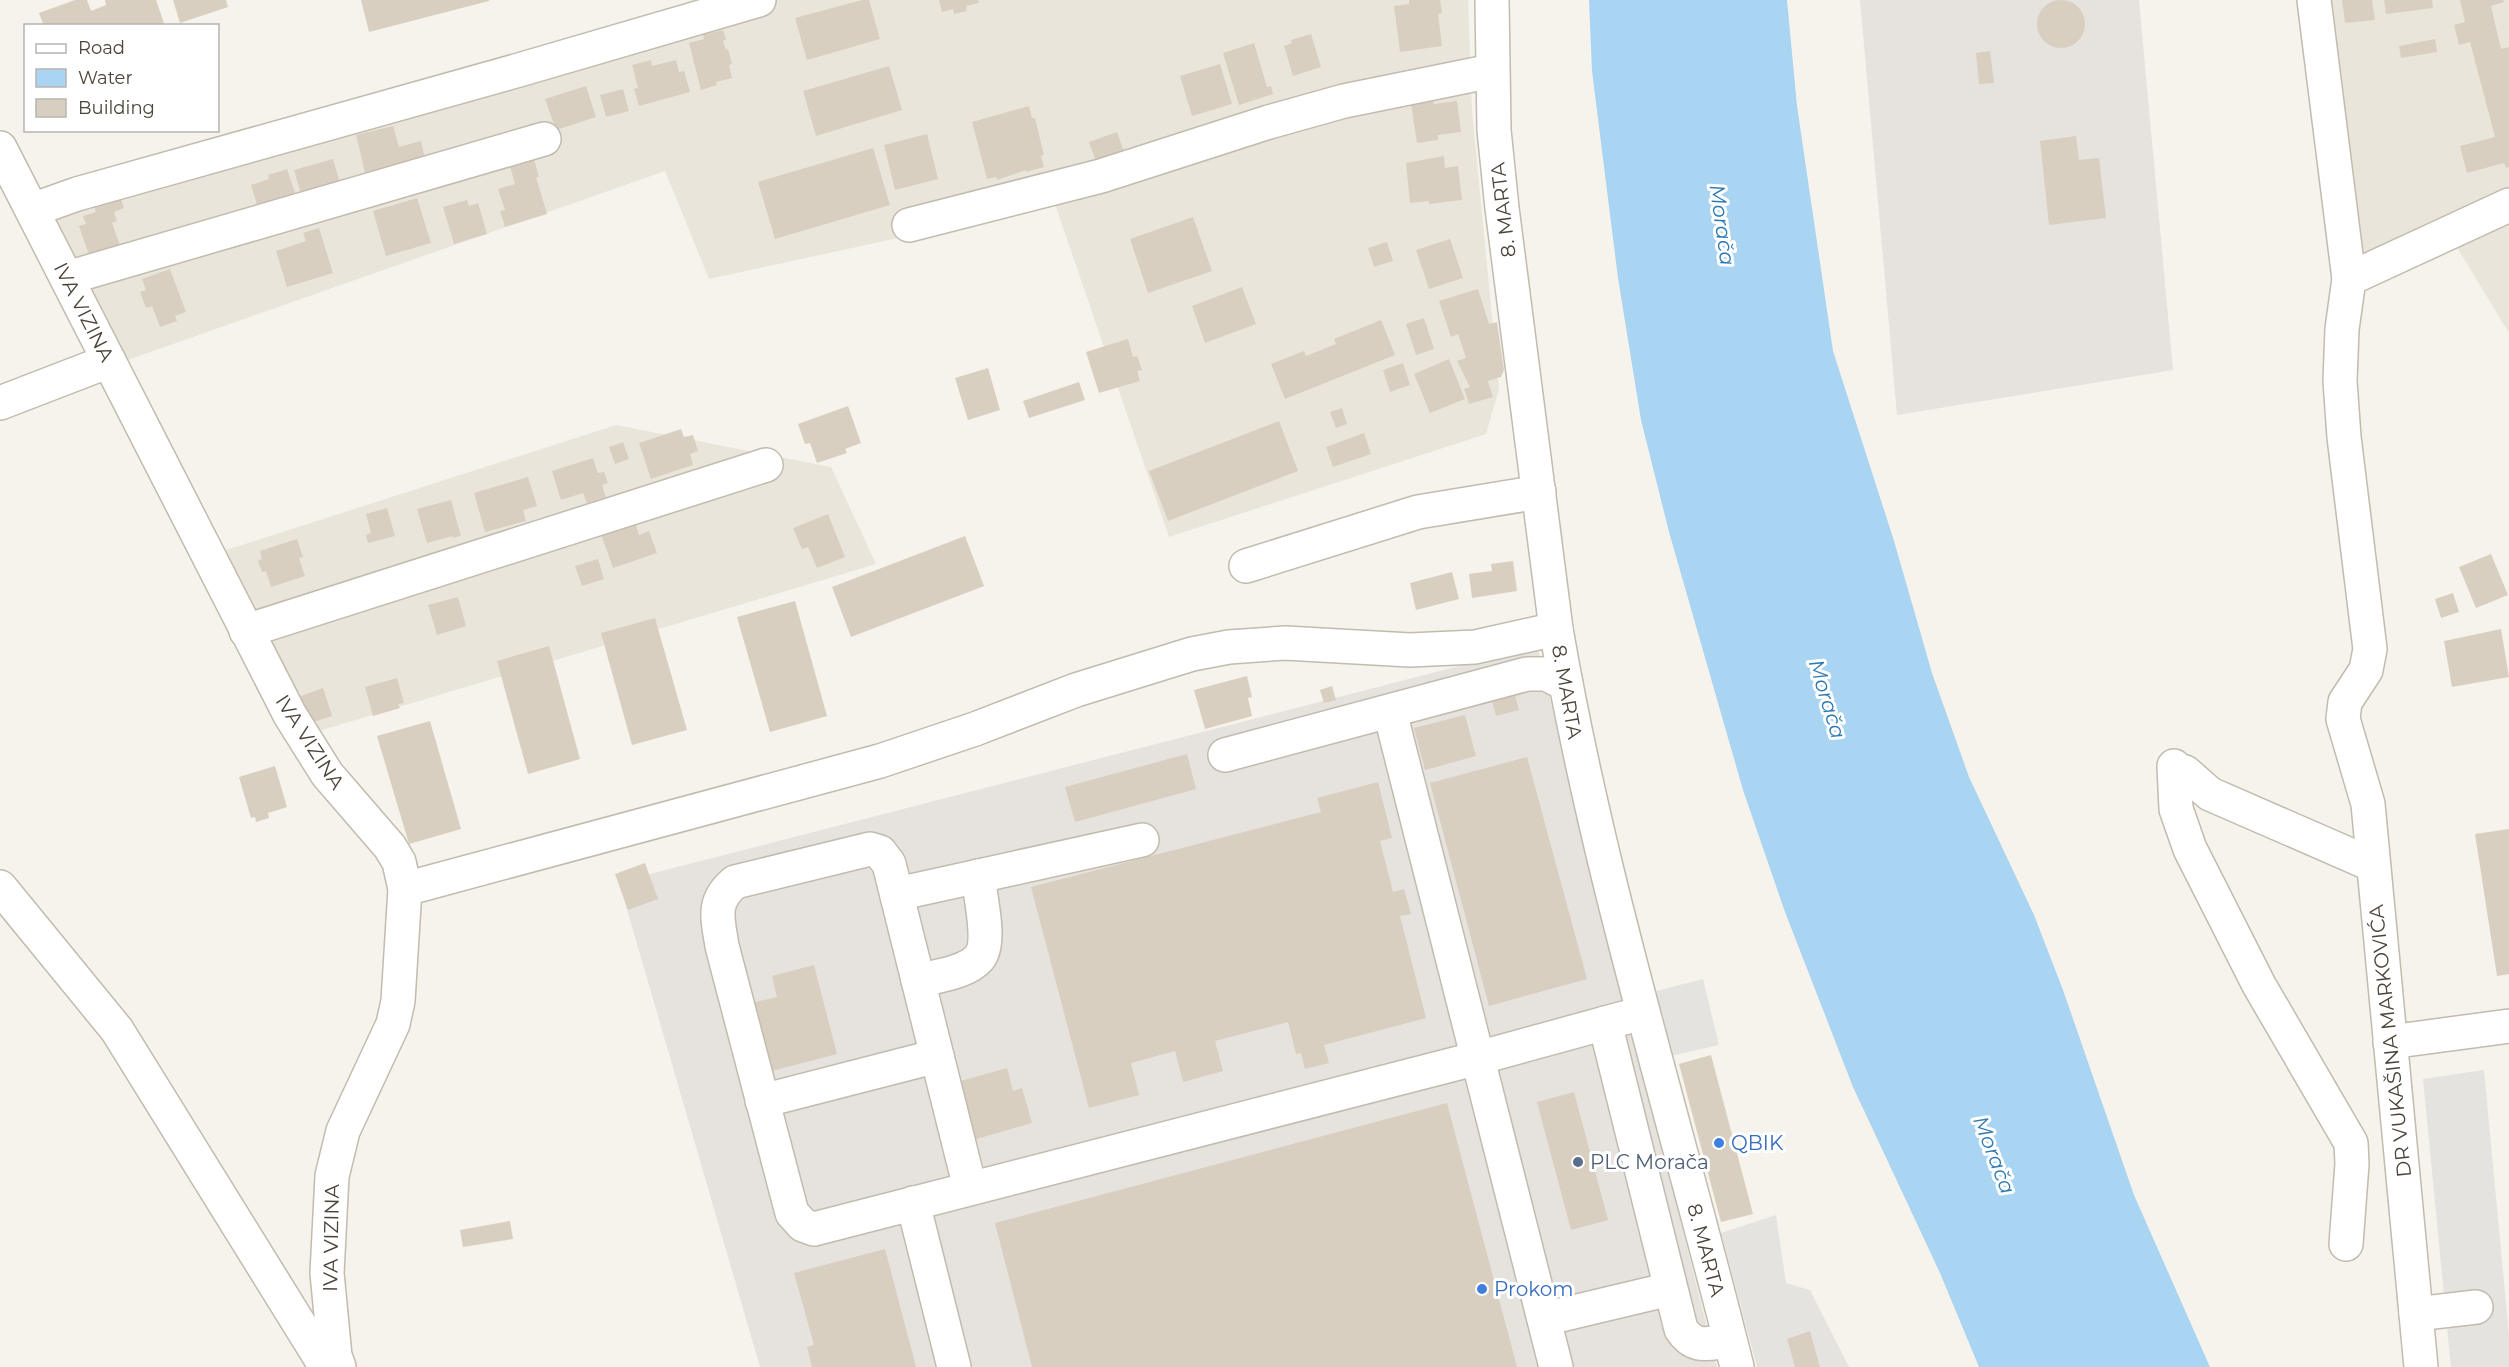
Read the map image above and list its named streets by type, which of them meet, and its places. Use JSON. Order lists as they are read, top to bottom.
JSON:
{
  "streets": {
    "street": ["8. MARTA", "IVA VIZINA", "DR VUKAŠINA MARKOVIĆA"]
  },
  "water": ["Morača"],
  "places": ["QBIK", "PLC Morača", "Prokom"],
  "legend": ["Road", "Water", "Building"]
}
